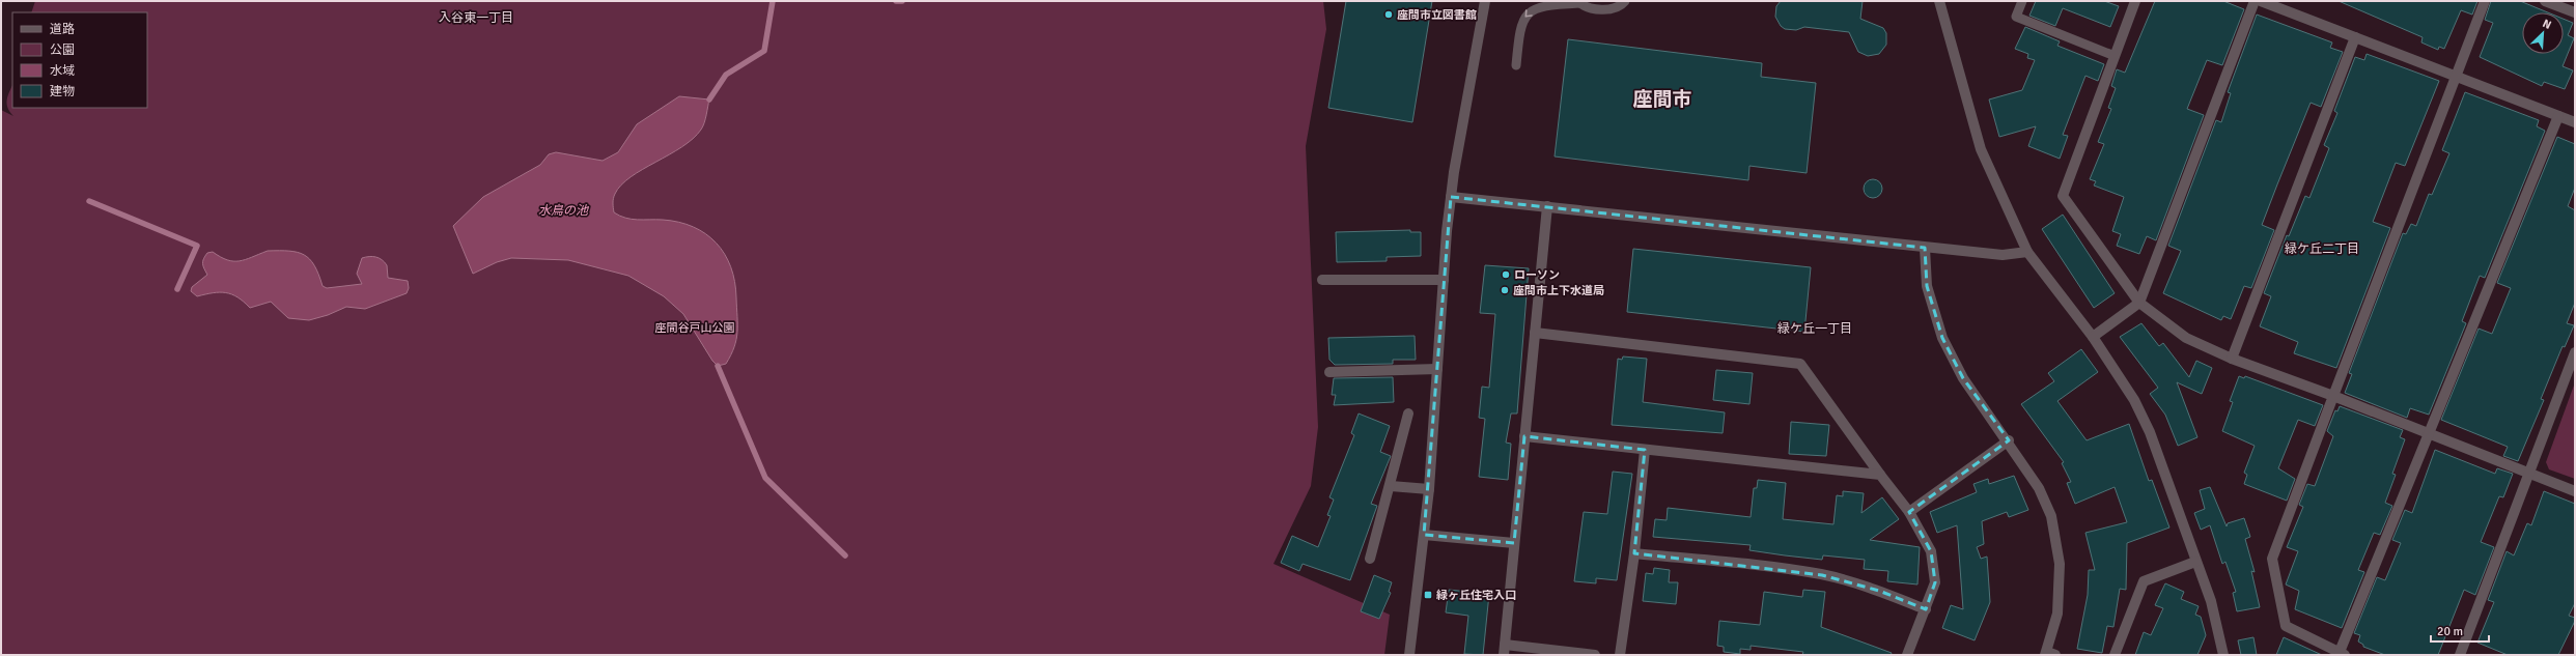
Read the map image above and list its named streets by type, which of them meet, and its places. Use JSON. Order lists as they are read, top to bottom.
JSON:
{
  "districts": [
    "入谷東一丁目",
    "座間市",
    "緑ケ丘二丁目",
    "緑ケ丘一丁目"
  ],
  "water": ["水鳥の池"],
  "parks": ["座間谷戸山公園"],
  "places": {
    "other": ["座間市立図書館", "ローソン", "座間市上下水道局"],
    "transit": ["緑ヶ丘住宅入口"]
  },
  "legend": [
    "道路",
    "公園",
    "水域",
    "建物"
  ],
  "scale_bar": "20 m",
  "north": "top right"
}
